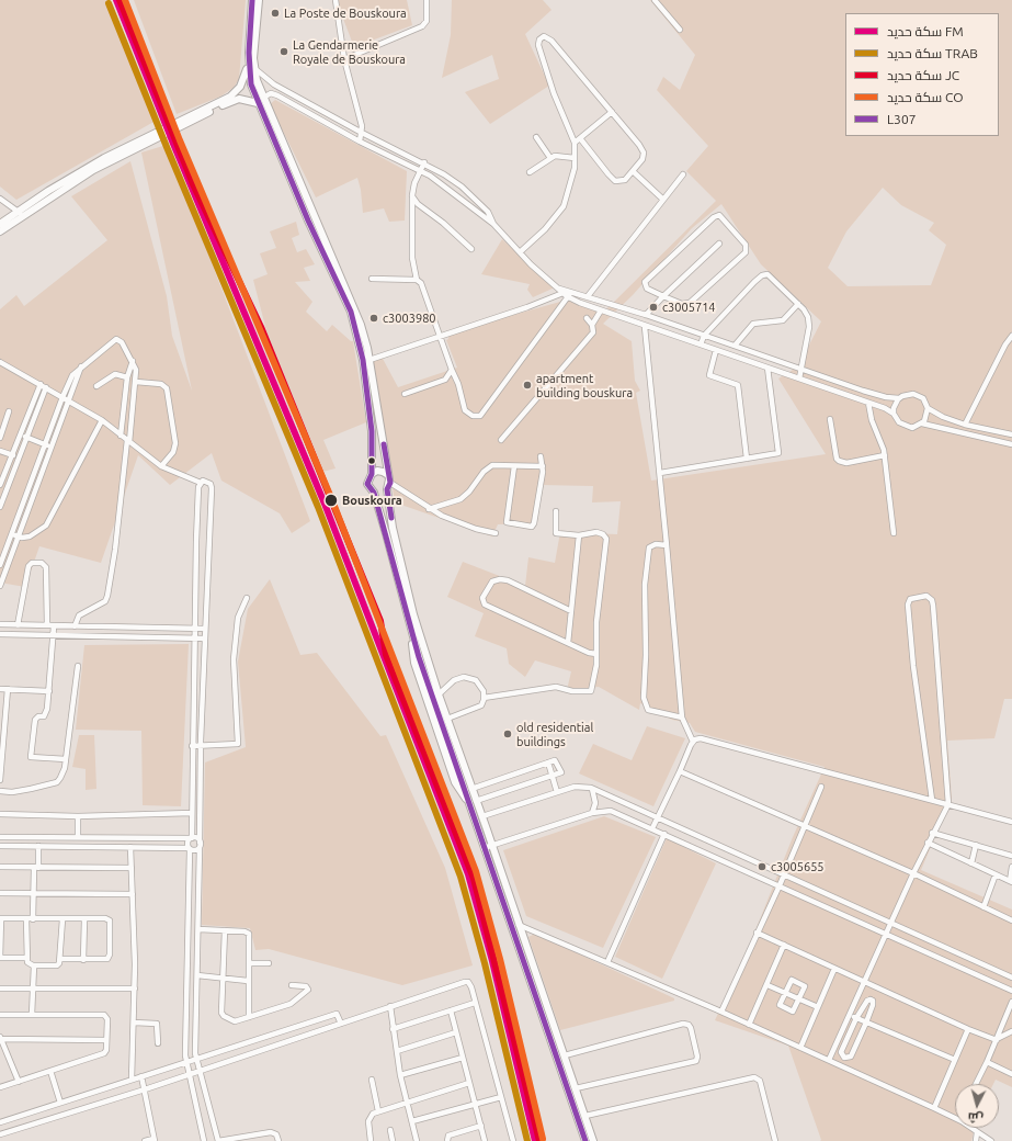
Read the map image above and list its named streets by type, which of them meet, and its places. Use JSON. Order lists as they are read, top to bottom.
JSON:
{
  "places": [
    "La Poste de Bouskoura",
    "La Gendarmerie Royale de Bouskoura",
    "c3005714",
    "c3003980",
    "apartment building bouskura",
    "Bouskoura",
    "old residential buildings",
    "c3005655"
  ],
  "lines": [
    "rail line FM",
    "rail line JC",
    "rail line CO",
    "transit line L307",
    "rail line TRAB"
  ],
  "legend": [
    "سكة حديد FM",
    "سكة حديد TRAB",
    "سكة حديد JC",
    "سكة حديد CO",
    "L307"
  ],
  "north": "bottom"
}
